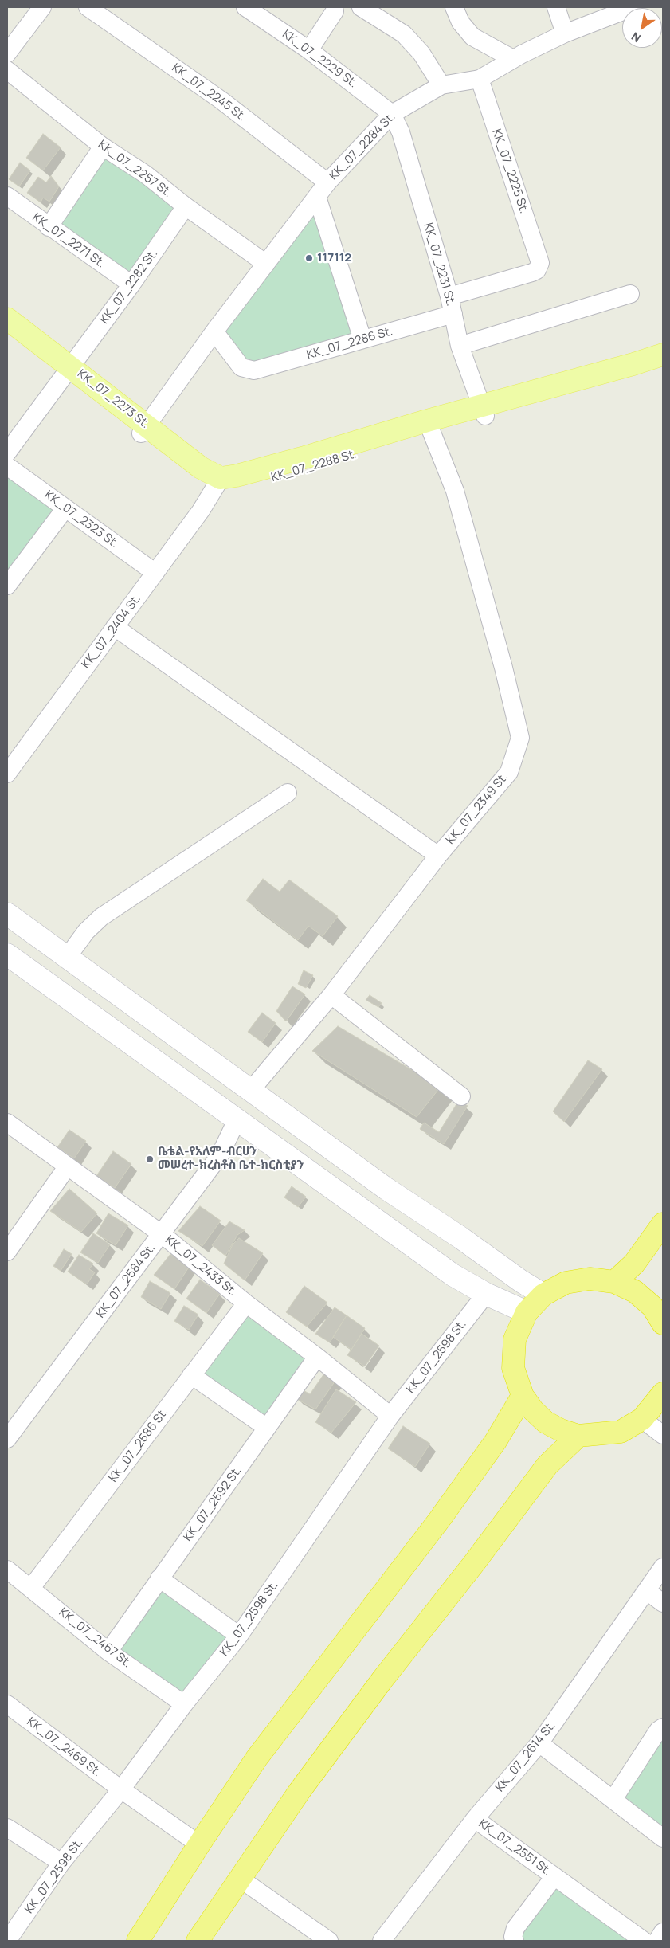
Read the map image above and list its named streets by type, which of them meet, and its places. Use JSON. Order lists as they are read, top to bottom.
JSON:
{
  "streets": {
    "main road": ["KK_07_2273 St.", "KK_07_2288 St."],
    "street": [
      "KK_07_2229 St.",
      "KK_07_2245 St.",
      "KK_07_2284 St.",
      "KK_07_2257 St.",
      "KK_07_2225 St.",
      "KK_07_2271 St.",
      "KK_07_2231 St.",
      "KK_07_2282 St.",
      "KK_07_2286 St.",
      "KK_07_2323 St.",
      "KK_07_2404 St.",
      "KK_07_2349 St.",
      "KK_07_2433 St.",
      "KK_07_2584 St.",
      "KK_07_2598 St.",
      "KK_07_2586 St.",
      "KK_07_2592 St.",
      "KK_07_2467 St.",
      "KK_07_2469 St.",
      "KK_07_2614 St.",
      "KK_07_2551 St."
    ]
  },
  "crossings": [
    ["KK_07_2229 St.", "KK_07_2284 St."],
    ["KK_07_2229 St.", "KK_07_2231 St."],
    ["KK_07_2245 St.", "KK_07_2284 St."],
    ["KK_07_2284 St.", "KK_07_2257 St."],
    ["KK_07_2284 St.", "KK_07_2225 St."],
    ["KK_07_2284 St.", "KK_07_2231 St."],
    ["KK_07_2284 St.", "KK_07_2286 St."],
    ["KK_07_2284 St.", "KK_07_2273 St."],
    ["KK_07_2257 St.", "KK_07_2282 St."],
    ["KK_07_2225 St.", "KK_07_2231 St."],
    ["KK_07_2271 St.", "KK_07_2282 St."],
    ["KK_07_2231 St.", "KK_07_2286 St."],
    ["KK_07_2231 St.", "KK_07_2288 St."],
    ["KK_07_2282 St.", "KK_07_2273 St."],
    ["KK_07_2273 St.", "KK_07_2288 St."],
    ["KK_07_2273 St.", "KK_07_2404 St."],
    ["KK_07_2288 St.", "KK_07_2404 St."],
    ["KK_07_2288 St.", "KK_07_2349 St."],
    ["KK_07_2323 St.", "KK_07_2404 St."],
    ["KK_07_2433 St.", "KK_07_2584 St."],
    ["KK_07_2433 St.", "KK_07_2598 St."],
    ["KK_07_2433 St.", "KK_07_2586 St."],
    ["KK_07_2433 St.", "KK_07_2592 St."],
    ["KK_07_2598 St.", "KK_07_2467 St."],
    ["KK_07_2598 St.", "KK_07_2469 St."],
    ["KK_07_2586 St.", "KK_07_2467 St."],
    ["KK_07_2592 St.", "KK_07_2467 St."],
    ["KK_07_2614 St.", "KK_07_2551 St."]
  ],
  "places": ["117112", "ቤቴል-የአለም-ብርሀን መሠረተ-ክረስቶስ ቤተ-ክርስቲያን"],
  "north": "bottom left"
}
